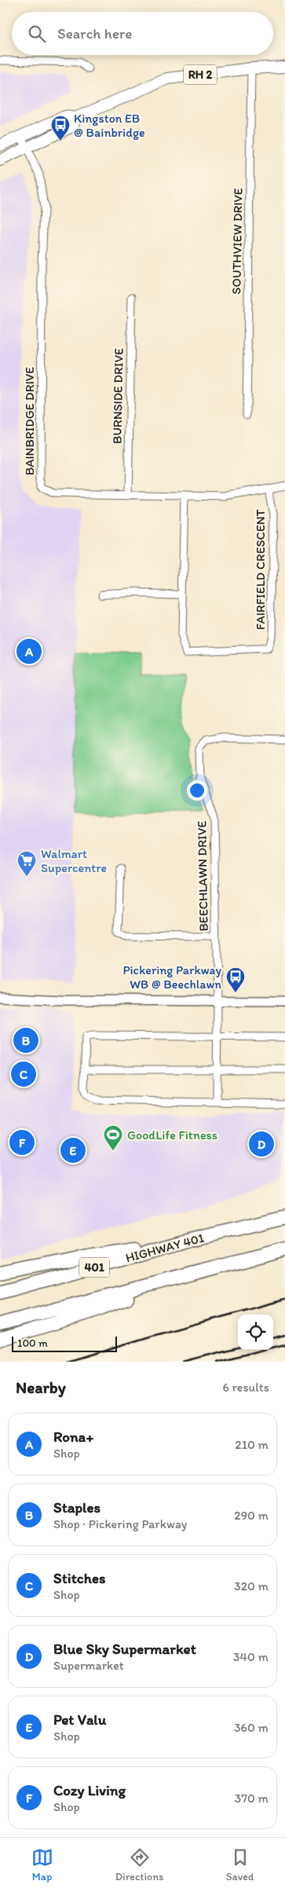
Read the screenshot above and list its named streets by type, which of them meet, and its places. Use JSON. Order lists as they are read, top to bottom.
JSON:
{
  "streets": {
    "highway": ["HIGHWAY 401", "401"],
    "main road": ["RH 2"],
    "street": [
      "SOUTHVIEW DRIVE",
      "BURNSIDE DRIVE",
      "BAINBRIDGE DRIVE",
      "FAIRFIELD CRESCENT",
      "BEECHLAWN DRIVE"
    ]
  },
  "crossings": [
    ["RH 2", "SOUTHVIEW DRIVE"],
    ["RH 2", "BAINBRIDGE DRIVE"],
    ["BURNSIDE DRIVE", "BAINBRIDGE DRIVE"],
    ["BAINBRIDGE DRIVE", "FAIRFIELD CRESCENT"]
  ],
  "places": {
    "bus stop": ["Kingston EB @ Bainbridge", "Pickering Parkway WB @ Beechlawn"],
    "supermarket": ["Walmart Supercentre"],
    "sports": ["GoodLife Fitness"]
  },
  "scale_bar": "100 m",
  "page": {
    "search": "Search here",
    "pins": [
      "A",
      "B",
      "C",
      "F",
      "D",
      "E"
    ],
    "scale": "100 m",
    "heading": ["Nearby", "6 results"],
    "list": [
      {
        "mark": "A",
        "name": "Rona+",
        "note": "Shop",
        "value": "210 m"
      },
      {
        "mark": "B",
        "name": "Staples",
        "note": "Shop · Pickering Parkway",
        "value": "290 m"
      },
      {
        "mark": "C",
        "name": "Stitches",
        "note": "Shop",
        "value": "320 m"
      },
      {
        "mark": "D",
        "name": "Blue Sky Supermarket",
        "note": "Supermarket",
        "value": "340 m"
      },
      {
        "mark": "E",
        "name": "Pet Valu",
        "note": "Shop",
        "value": "360 m"
      },
      {
        "mark": "F",
        "name": "Cozy Living",
        "note": "Shop",
        "value": "370 m"
      }
    ],
    "nav": ["Map", "Directions", "Saved"]
  }
}
